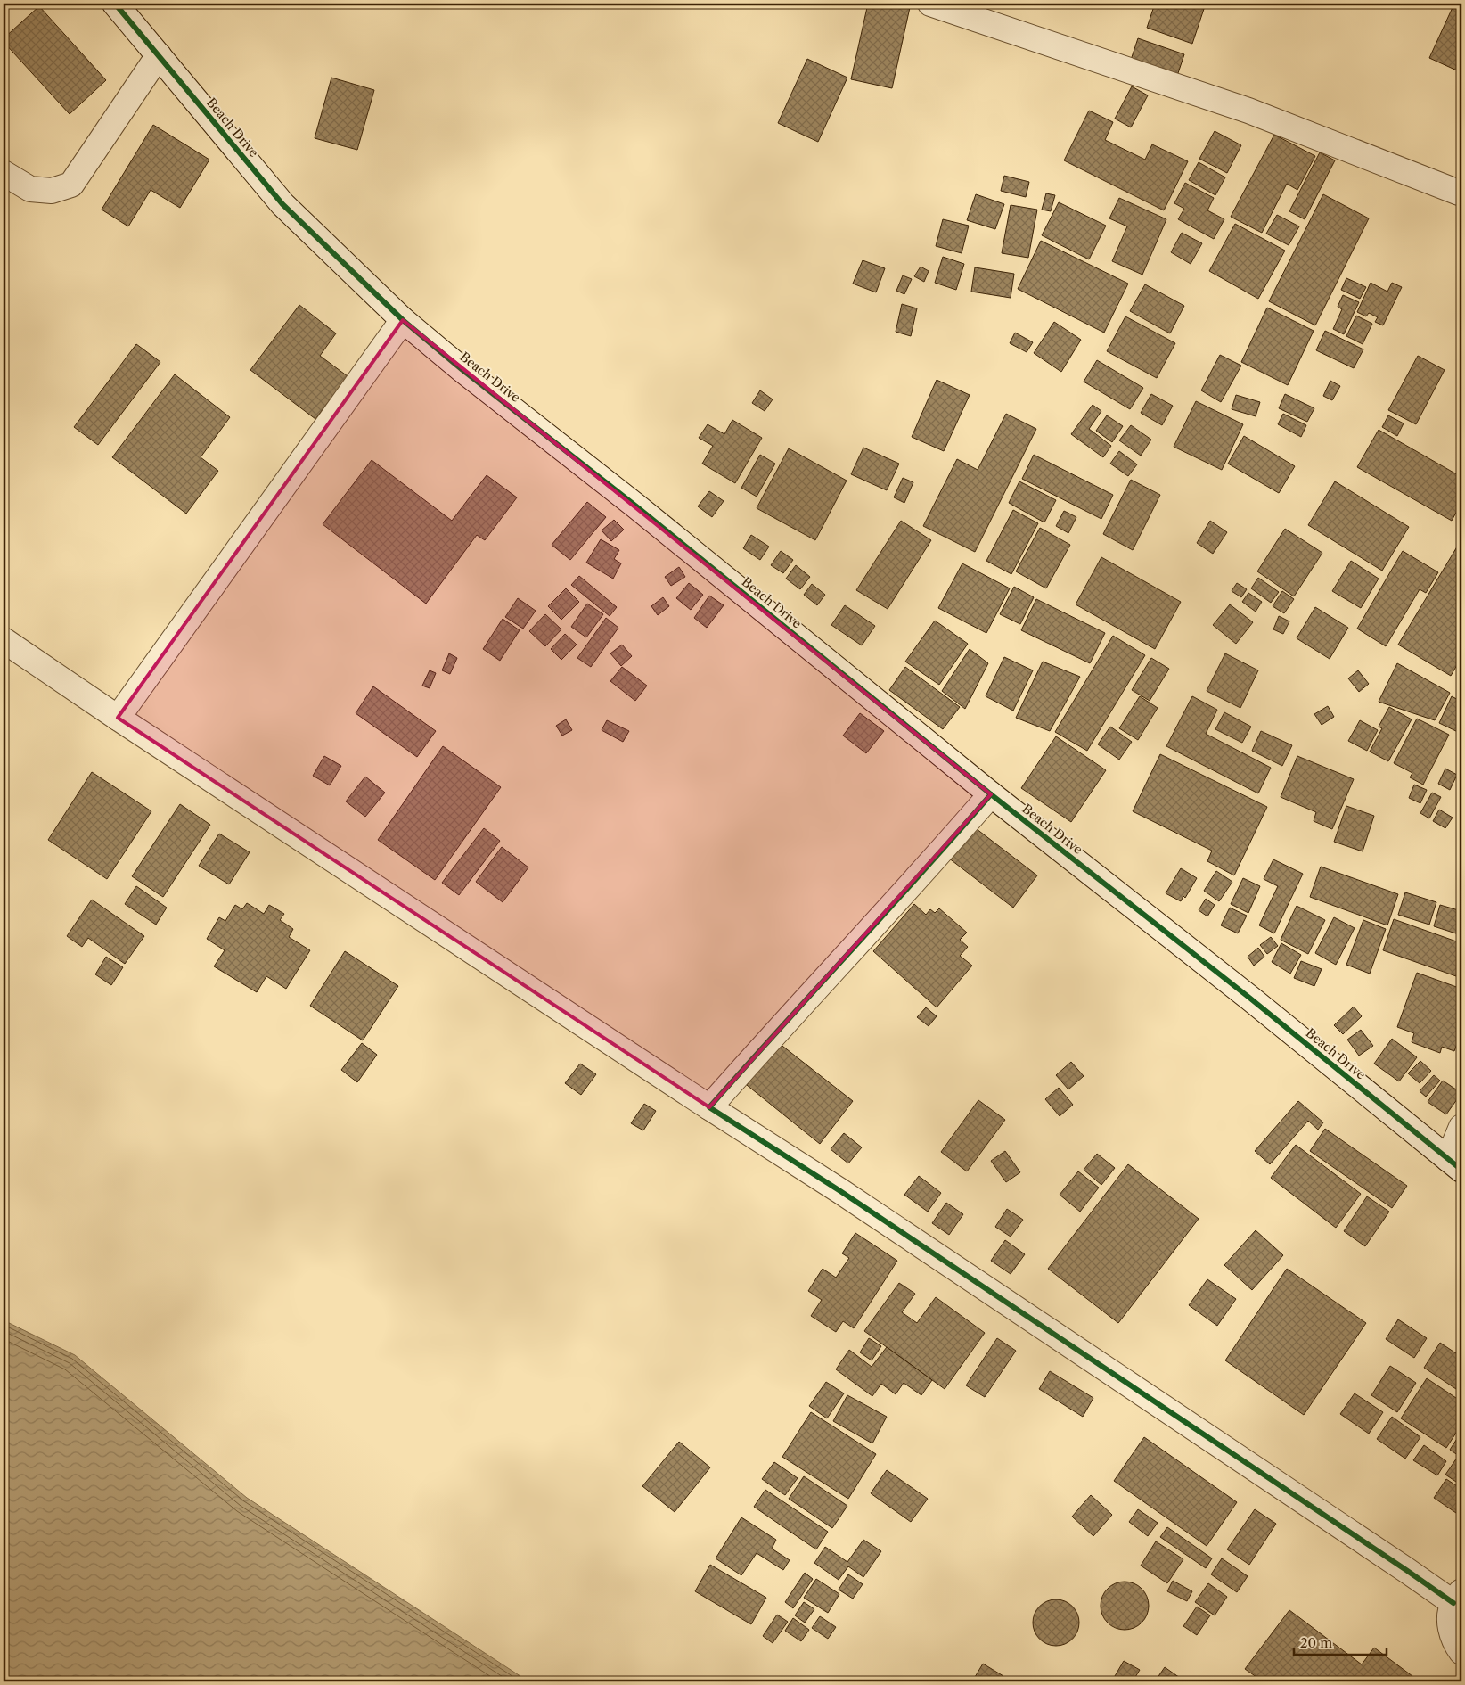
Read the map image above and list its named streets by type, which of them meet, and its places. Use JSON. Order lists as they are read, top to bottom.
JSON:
{
  "streets": {
    "street": ["Beach Drive"]
  },
  "scale_bar": "20 m"
}
